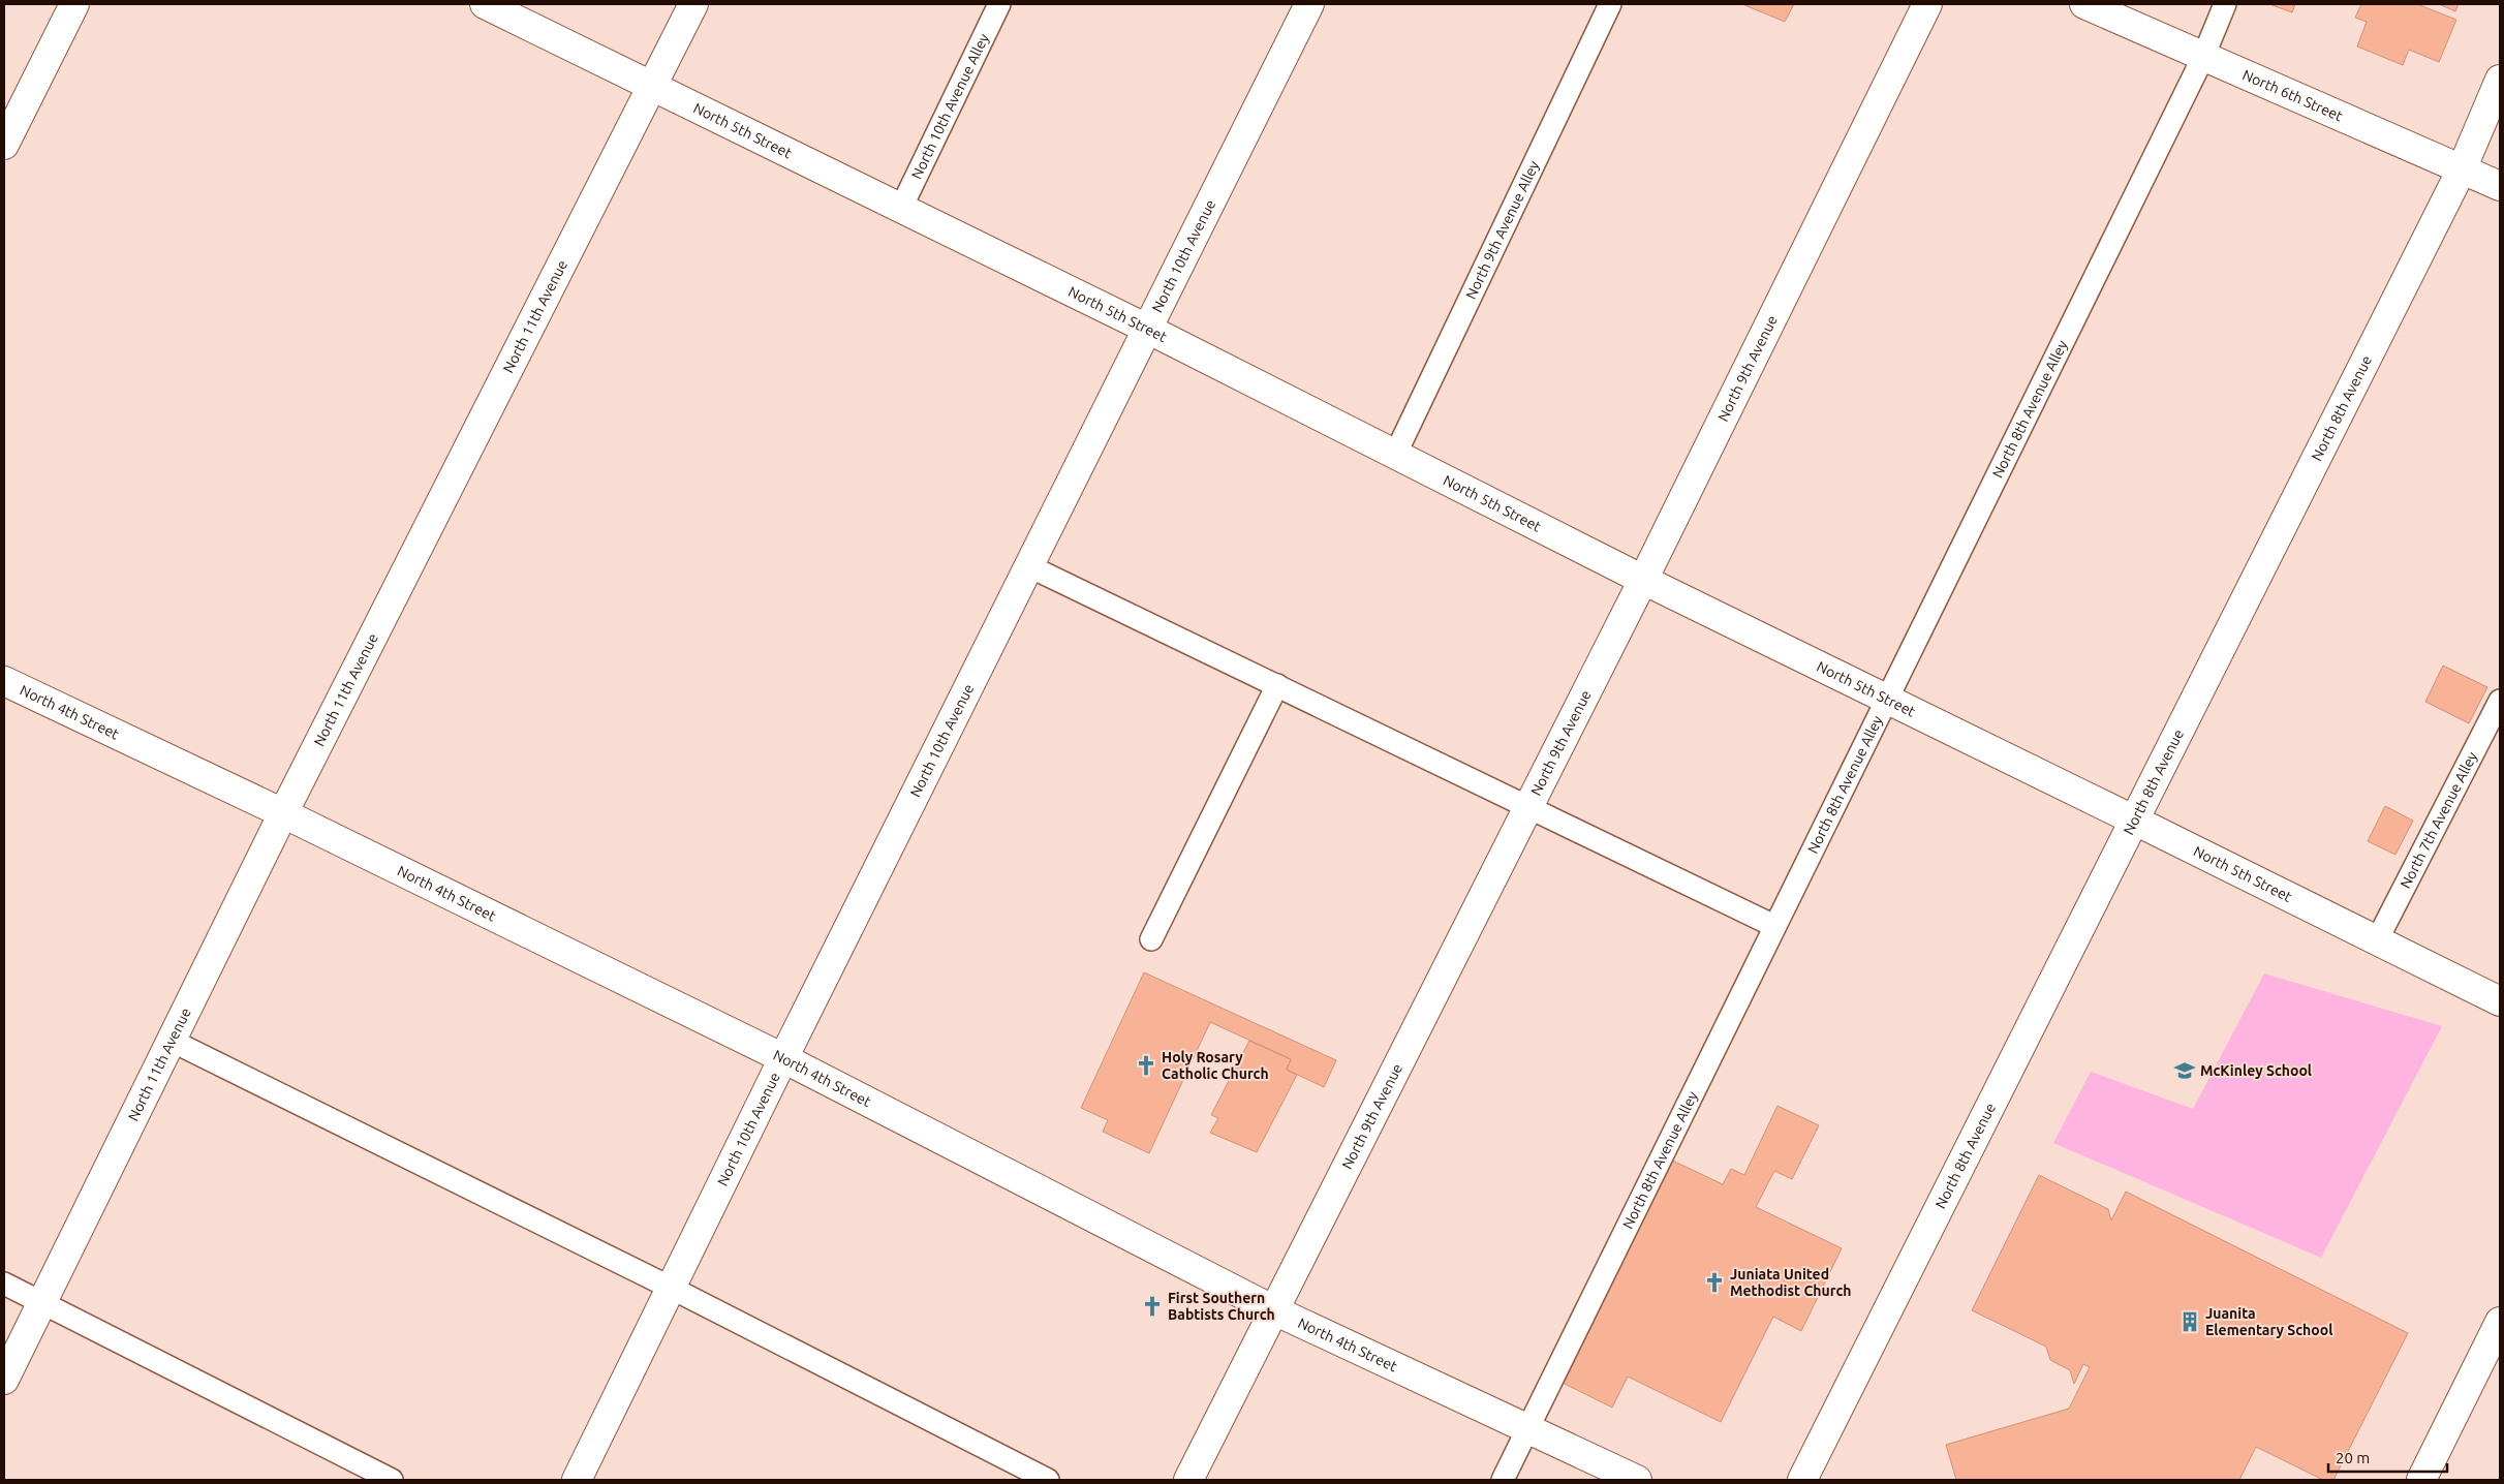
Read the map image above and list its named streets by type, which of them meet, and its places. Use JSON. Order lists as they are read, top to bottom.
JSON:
{
  "streets": {
    "street": [
      "North 6th Street",
      "North 5th Street",
      "North 10th Avenue",
      "North 11th Avenue",
      "North 9th Avenue",
      "North 8th Avenue",
      "North 4th Street"
    ],
    "lane": [
      "North 10th Avenue Alley",
      "North 9th Avenue Alley",
      "North 8th Avenue Alley",
      "North 7th Avenue Alley"
    ]
  },
  "crossings": [
    ["North 6th Street", "North 8th Avenue"],
    ["North 6th Street", "North 8th Avenue Alley"],
    ["North 10th Avenue Alley", "North 5th Street"],
    ["North 5th Street", "North 9th Avenue Alley"],
    ["North 5th Street", "North 10th Avenue"],
    ["North 5th Street", "North 11th Avenue"],
    ["North 5th Street", "North 9th Avenue"],
    ["North 5th Street", "North 8th Avenue"],
    ["North 5th Street", "North 8th Avenue Alley"],
    ["North 5th Street", "North 7th Avenue Alley"],
    ["North 10th Avenue", "North 4th Street"],
    ["North 11th Avenue", "North 4th Street"],
    ["North 9th Avenue", "North 4th Street"],
    ["North 8th Avenue Alley", "North 4th Street"]
  ],
  "places": {
    "church": ["Holy Rosary Catholic Church", "Juniata United Methodist Church", "First Southern Babtists Church"],
    "school or university": ["McKinley School"],
    "building": ["Juanita Elementary School"]
  },
  "scale_bar": "20 m"
}
